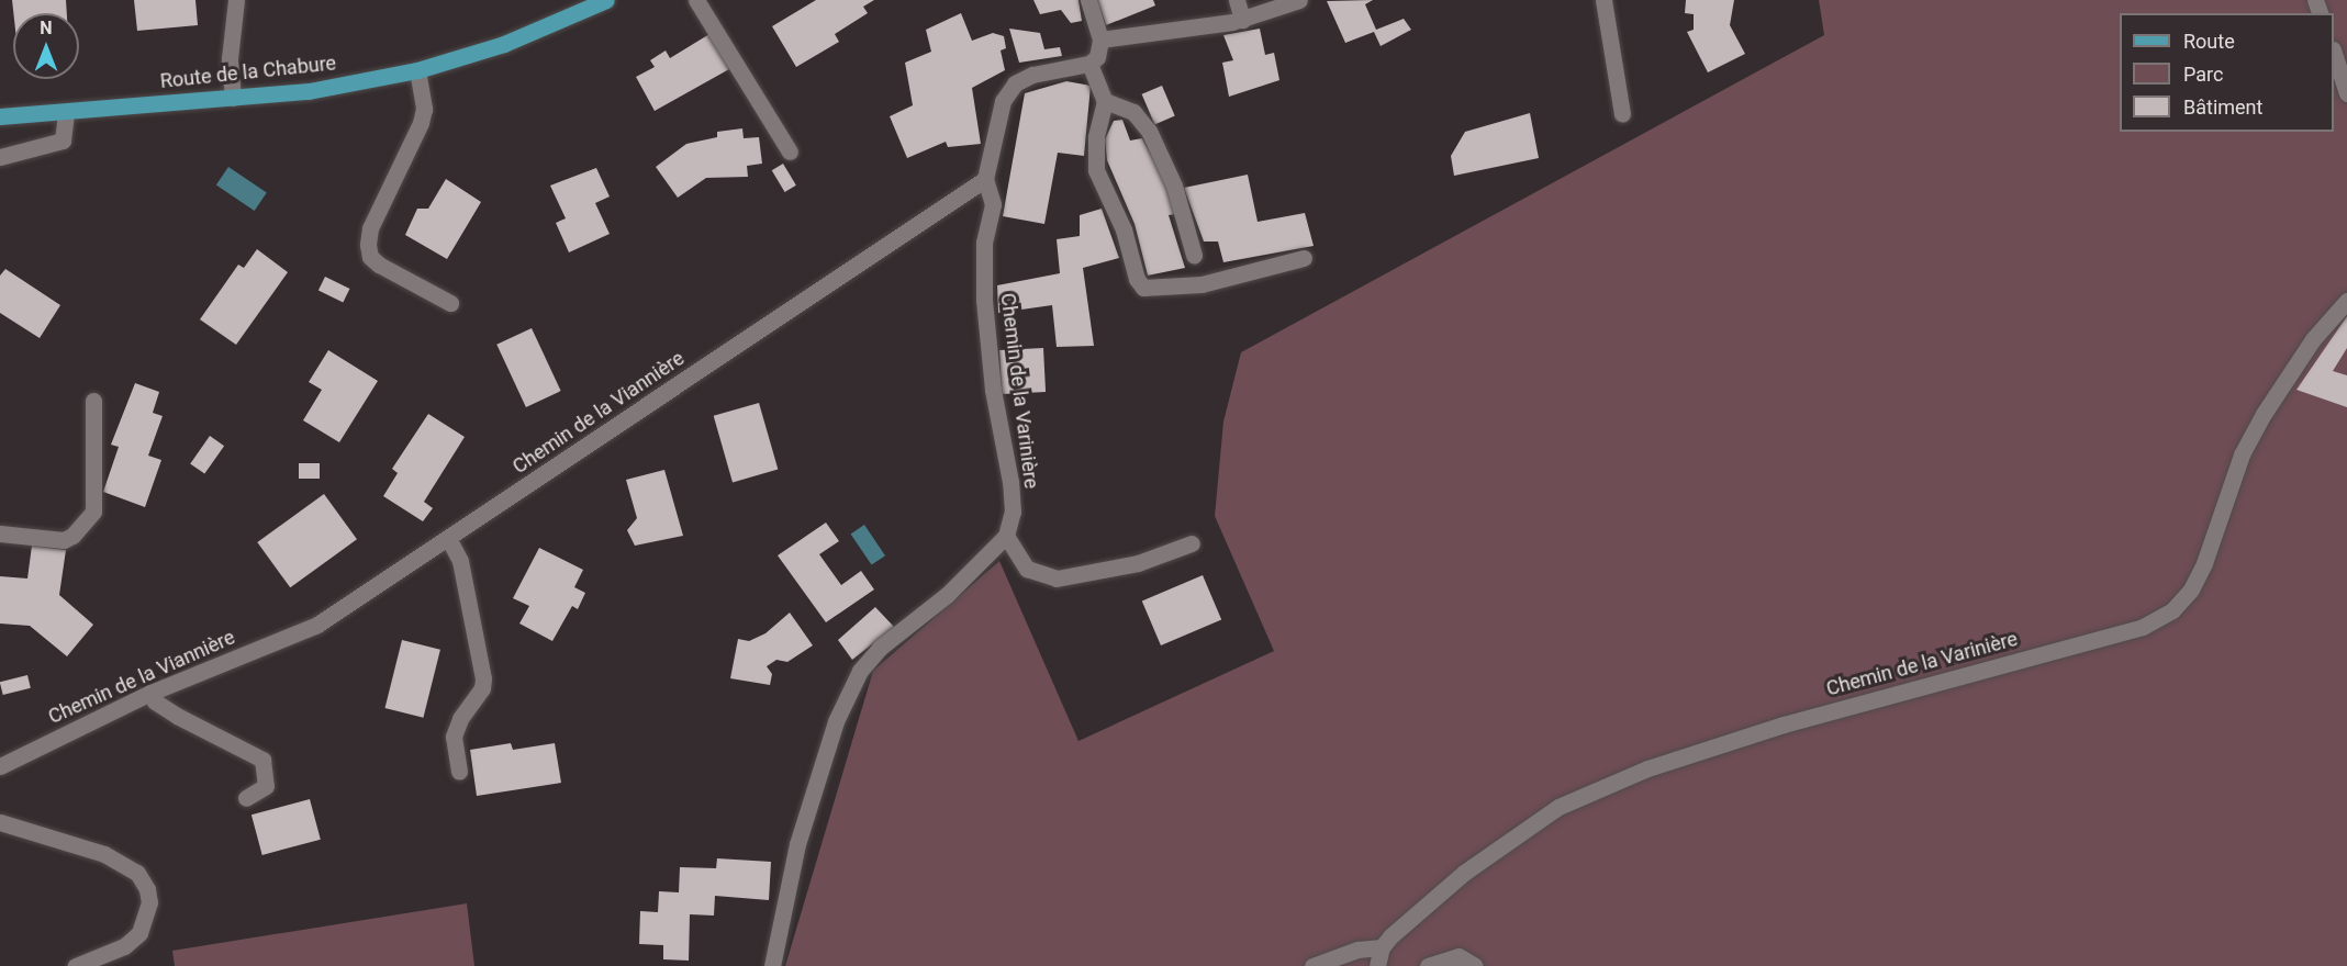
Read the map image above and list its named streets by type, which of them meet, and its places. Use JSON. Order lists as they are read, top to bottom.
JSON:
{
  "streets": {
    "main road": ["Route de la Chabure"],
    "street": ["Chemin de la Varinière", "Chemin de la Viannière"]
  },
  "crossings": [
    ["Chemin de la Varinière", "Chemin de la Viannière"]
  ],
  "legend": ["Route", "Parc", "Bâtiment"],
  "north": "top"
}
